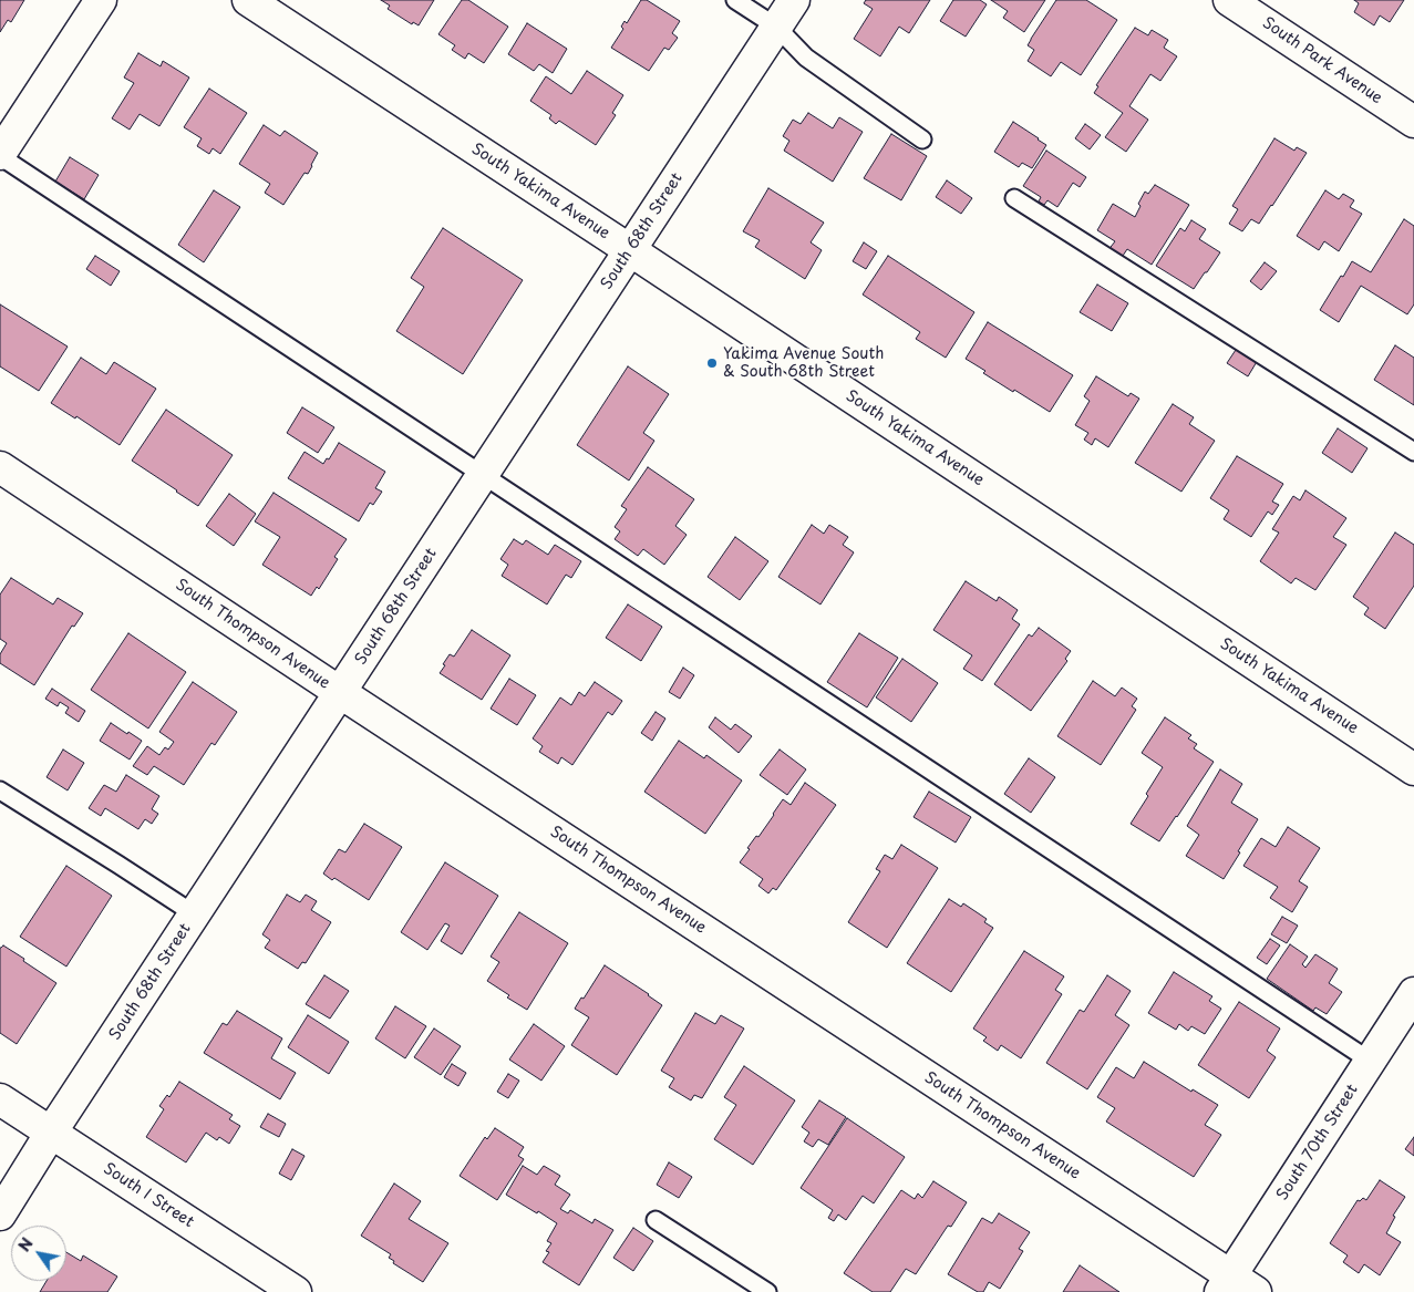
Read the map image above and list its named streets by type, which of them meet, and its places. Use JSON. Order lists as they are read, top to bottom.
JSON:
{
  "streets": {
    "street": [
      "South Park Avenue",
      "South Yakima Avenue",
      "South 68th Street",
      "South Thompson Avenue",
      "South 70th Street",
      "South I Street"
    ]
  },
  "crossings": [
    ["South Yakima Avenue", "South 68th Street"],
    ["South 68th Street", "South Thompson Avenue"],
    ["South 68th Street", "South I Street"],
    ["South Thompson Avenue", "South 70th Street"]
  ],
  "places": ["Yakima Avenue South & South 68th Street"],
  "north": "top left"
}
